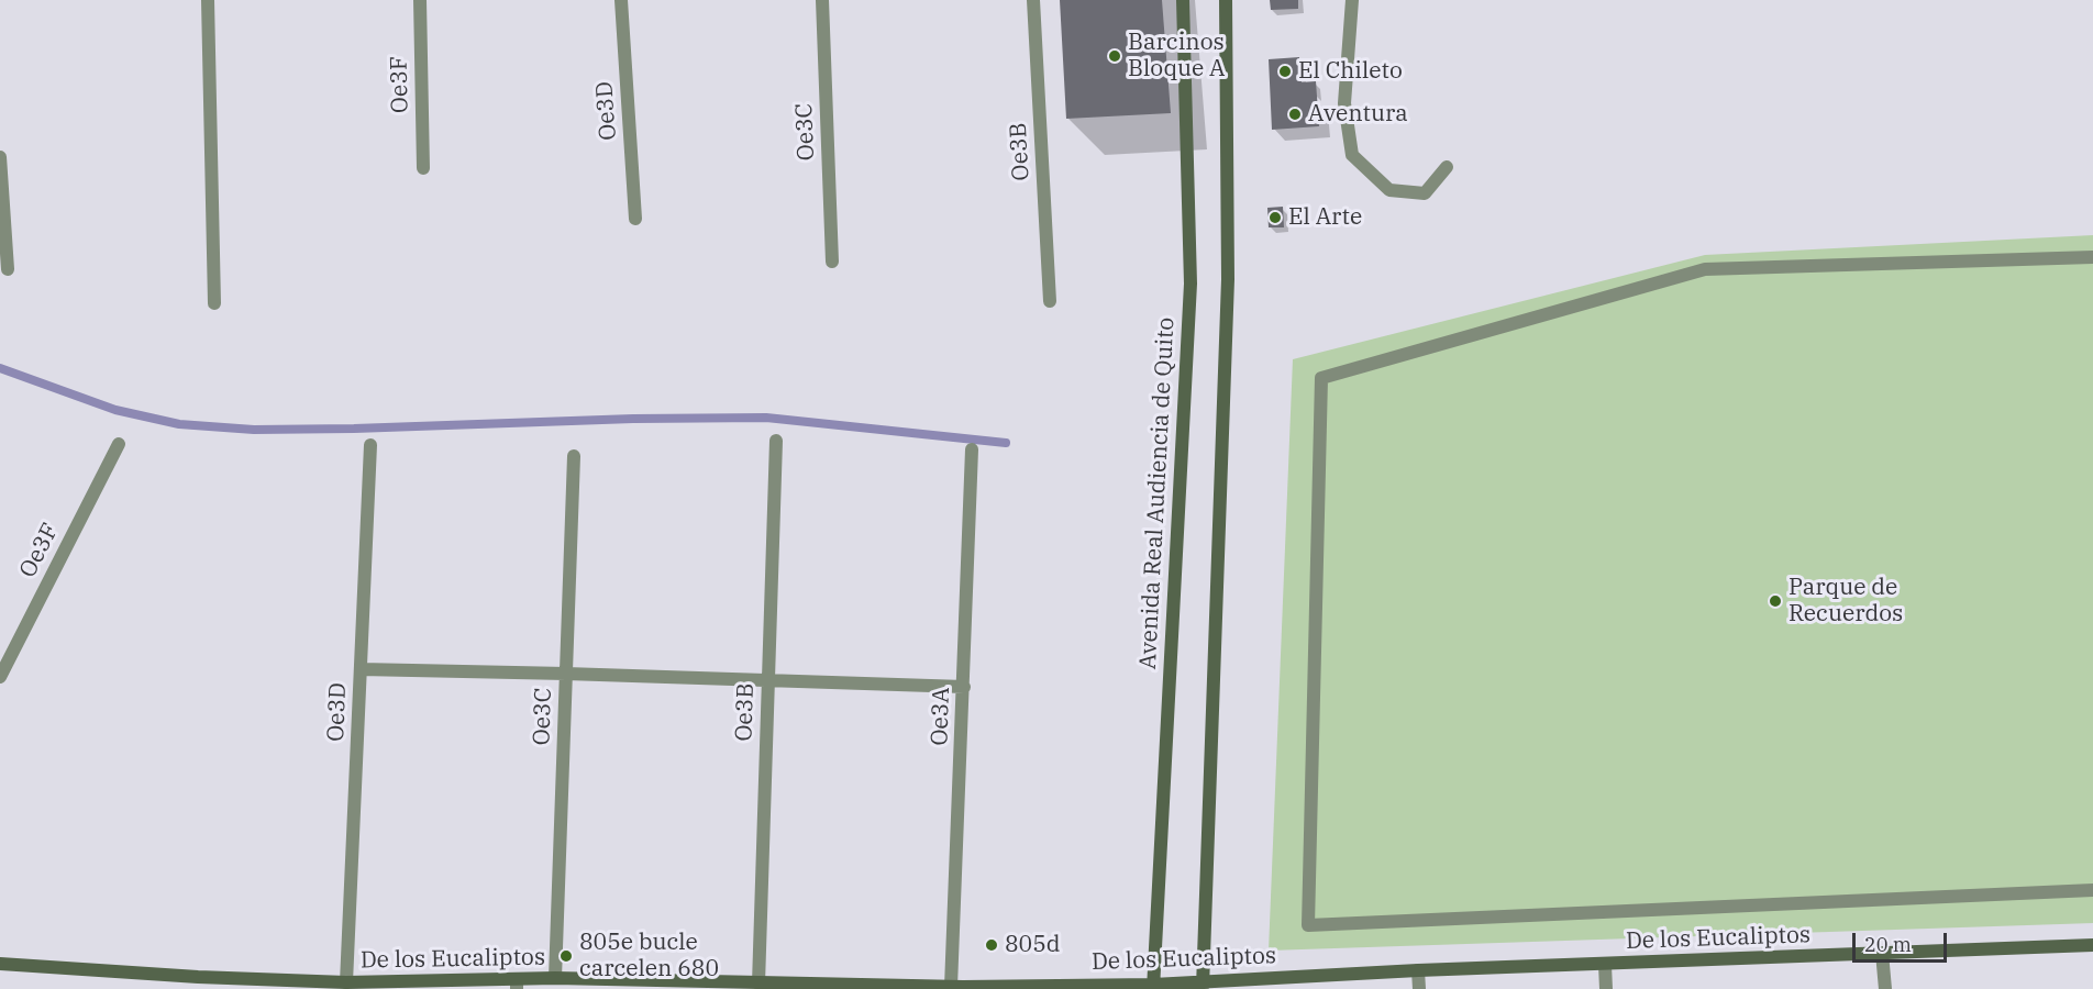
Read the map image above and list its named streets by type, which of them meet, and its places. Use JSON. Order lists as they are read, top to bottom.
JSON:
{
  "streets": {
    "street": [
      "Oe3F",
      "Oe3D",
      "Oe3C",
      "Oe3B",
      "Avenida Real Audiencia de Quito",
      "Oe3A",
      "De los Eucaliptos"
    ]
  },
  "crossings": [
    ["Oe3D", "De los Eucaliptos"],
    ["Oe3C", "De los Eucaliptos"],
    ["Oe3B", "De los Eucaliptos"],
    ["Avenida Real Audiencia de Quito", "De los Eucaliptos"],
    ["Oe3A", "De los Eucaliptos"]
  ],
  "places": [
    "Barcinos Bloque A",
    "El Chileto",
    "Aventura",
    "El Arte",
    "Parque de Recuerdos",
    "805d",
    "805e bucle carcelen 680"
  ],
  "scale_bar": "20 m"
}
